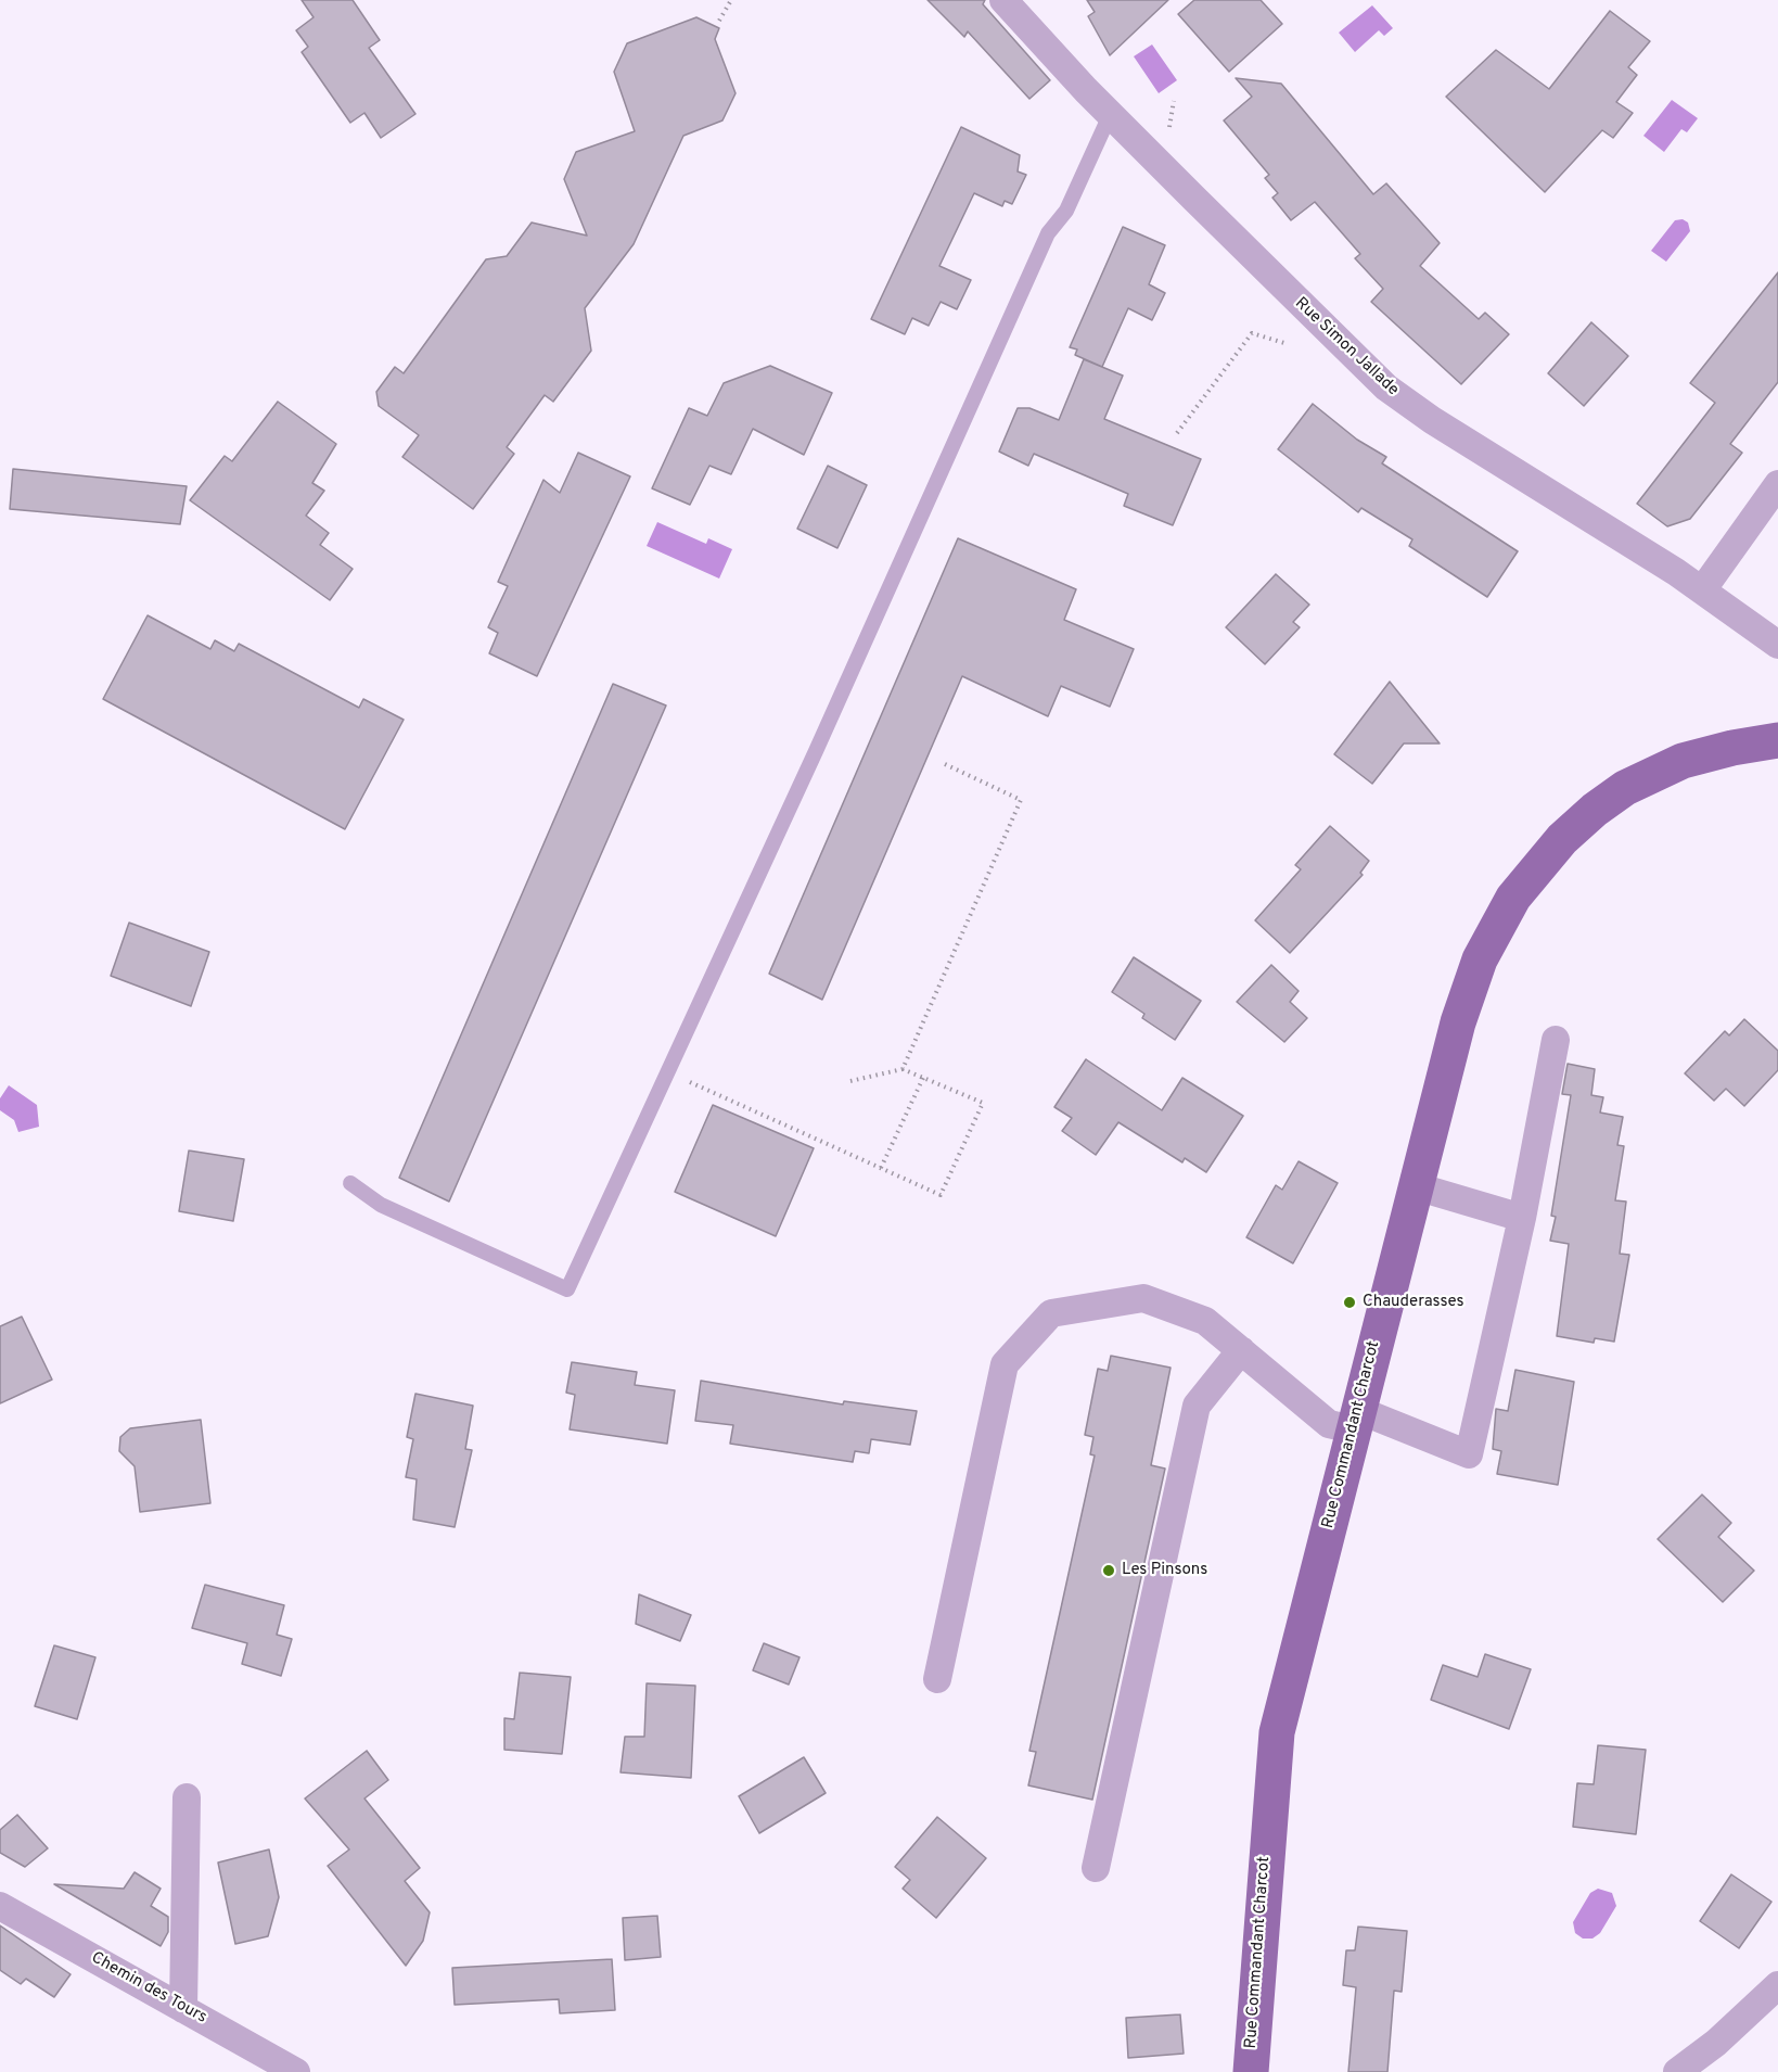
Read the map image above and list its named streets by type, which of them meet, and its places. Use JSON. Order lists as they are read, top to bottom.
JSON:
{
  "streets": {
    "main road": ["Rue Commandant Charcot"],
    "street": ["Rue Simon Jallade", "Chemin des Tours"]
  },
  "places": ["Chauderasses", "Les Pinsons"]
}
